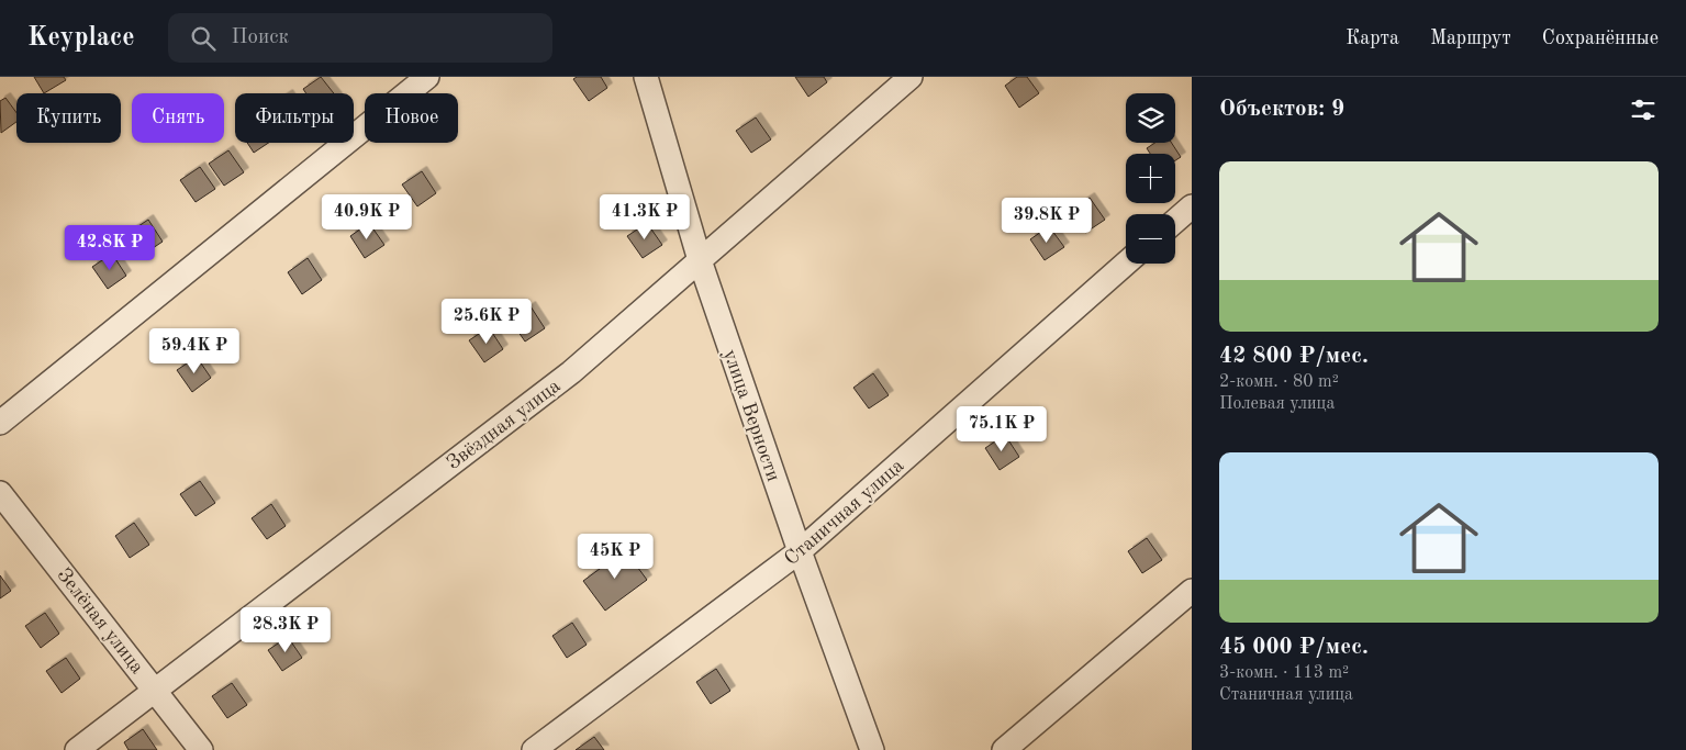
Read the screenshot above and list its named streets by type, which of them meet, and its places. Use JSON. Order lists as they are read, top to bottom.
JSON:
{
  "streets": {
    "street": [
      "улица Верности",
      "Звёздная улица",
      "Станичная улица",
      "Зелёная улица"
    ]
  },
  "crossings": [
    ["улица Верности", "Звёздная улица"],
    ["улица Верности", "Станичная улица"],
    ["Звёздная улица", "Зелёная улица"]
  ],
  "page": {
    "header": "Keyplace",
    "search": "Поиск",
    "nav": ["Карта", "Маршрут", "Сохранённые"],
    "heading": "Объектов: 9",
    "map_buttons": ["+", "−"],
    "chip": [
      "Купить",
      "Снять",
      "Фильтры",
      "Новое"
    ],
    "list": [
      {
        "name": "42 800 ₽/мес.",
        "note": "2-комн. · 80 m² · Полевая улица"
      },
      {
        "name": "45 000 ₽/мес.",
        "note": "3-комн. · 113 m² · Станичная улица"
      }
    ],
    "price": [
      "40.9K ₽",
      "41.3K ₽",
      "39.8K ₽",
      "42.8K ₽",
      "25.6K ₽",
      "59.4K ₽",
      "75.1K ₽",
      "45K ₽",
      "28.3K ₽"
    ]
  }
}
